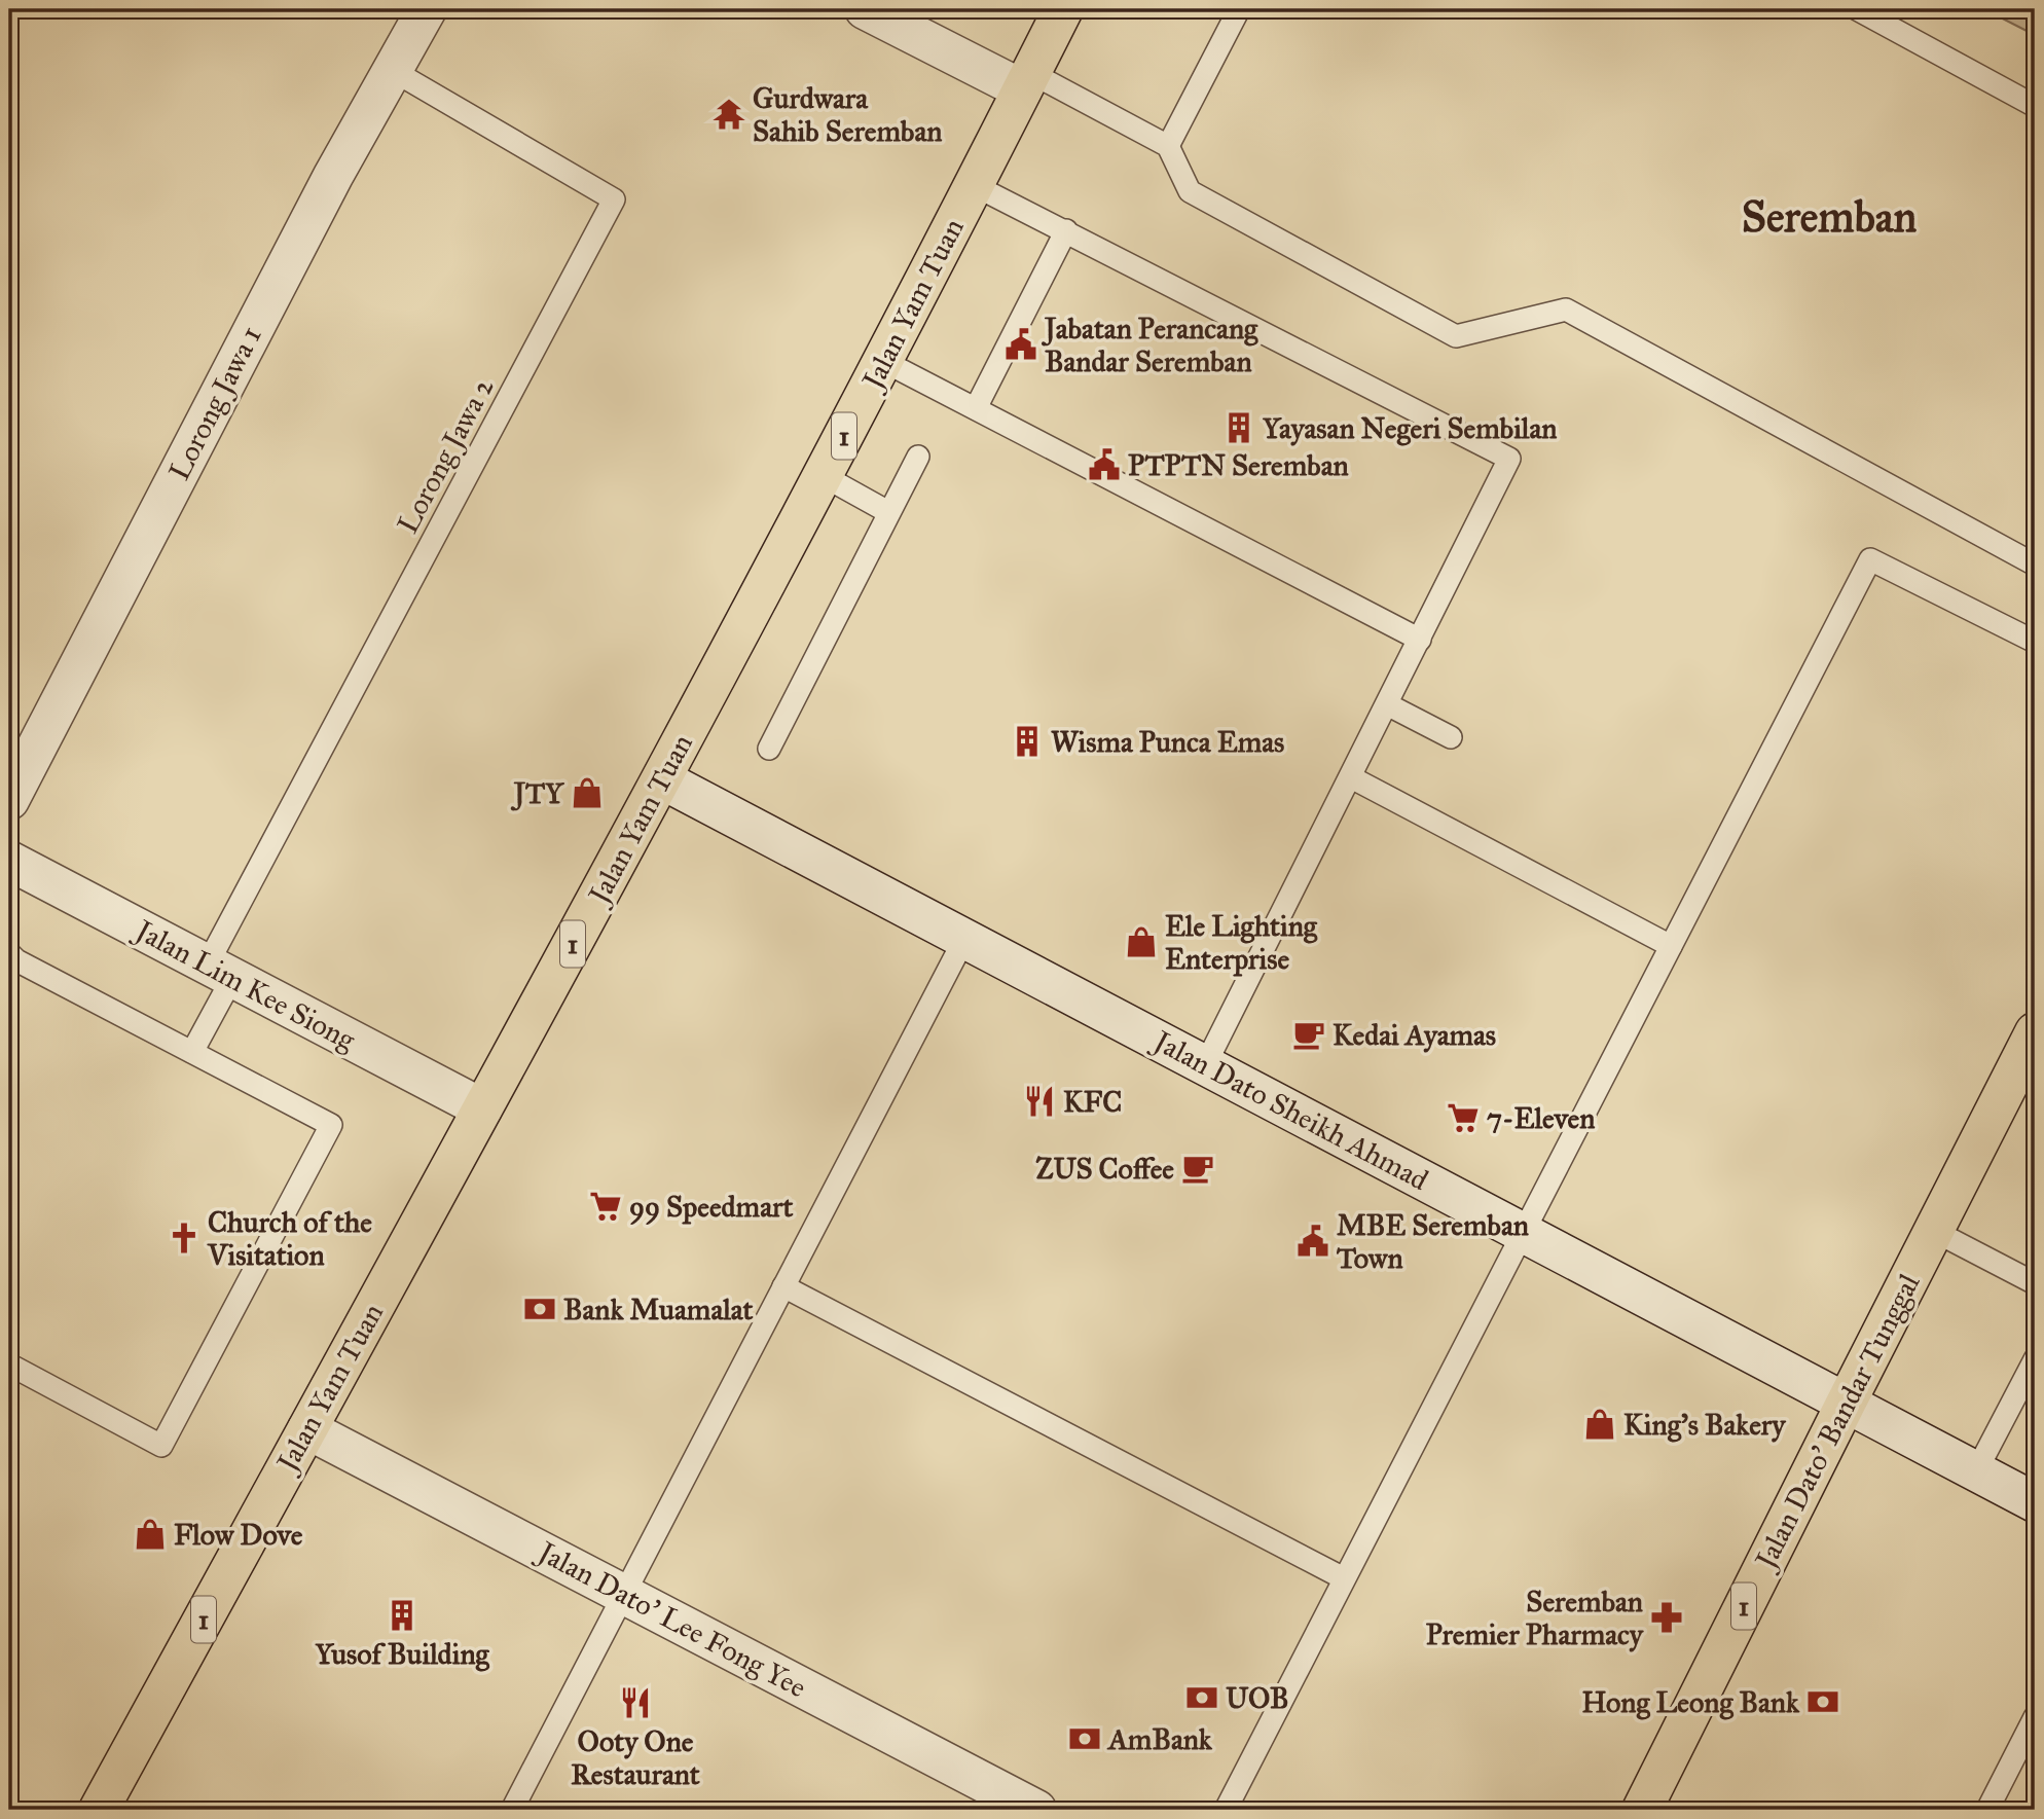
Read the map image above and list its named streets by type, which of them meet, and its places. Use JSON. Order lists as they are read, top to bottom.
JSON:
{
  "streets": {
    "highway": ["Jalan Yam Tuan", "1", "Jalan Dato' Bandar Tunggal"],
    "street": [
      "Lorong Jawa 1",
      "Jalan Lim Kee Siong",
      "Jalan Dato Sheikh Ahmad",
      "Jalan Dato' Lee Fong Yee"
    ],
    "lane": ["Lorong Jawa 2"]
  },
  "crossings": [
    ["Jalan Yam Tuan", "Jalan Lim Kee Siong"],
    ["Jalan Yam Tuan", "Jalan Dato Sheikh Ahmad"],
    ["Jalan Yam Tuan", "Jalan Dato' Lee Fong Yee"],
    ["Lorong Jawa 1", "Lorong Jawa 2"],
    ["Lorong Jawa 2", "Jalan Lim Kee Siong"],
    ["Jalan Dato Sheikh Ahmad", "Jalan Dato' Bandar Tunggal"]
  ],
  "districts": ["Seremban"],
  "places": {
    "temple": ["Gurdwara Sahib Seremban"],
    "public building": ["Jabatan Perancang Bandar Seremban", "PTPTN Seremban", "MBE Seremban Town"],
    "building": ["Yayasan Negeri Sembilan", "Wisma Punca Emas", "Yusof Building"],
    "shop": [
      "JTY",
      "Ele Lighting Enterprise",
      "King's Bakery",
      "Flow Dove"
    ],
    "cafe": ["Kedai Ayamas", "ZUS Coffee"],
    "restaurant": ["KFC", "Ooty One Restaurant"],
    "supermarket": ["7-Eleven", "99 Speedmart"],
    "church": ["Church of the Visitation"],
    "bank": [
      "Bank Muamalat",
      "UOB",
      "Hong Leong Bank",
      "AmBank"
    ],
    "pharmacy": ["Seremban Premier Pharmacy"]
  }
}
